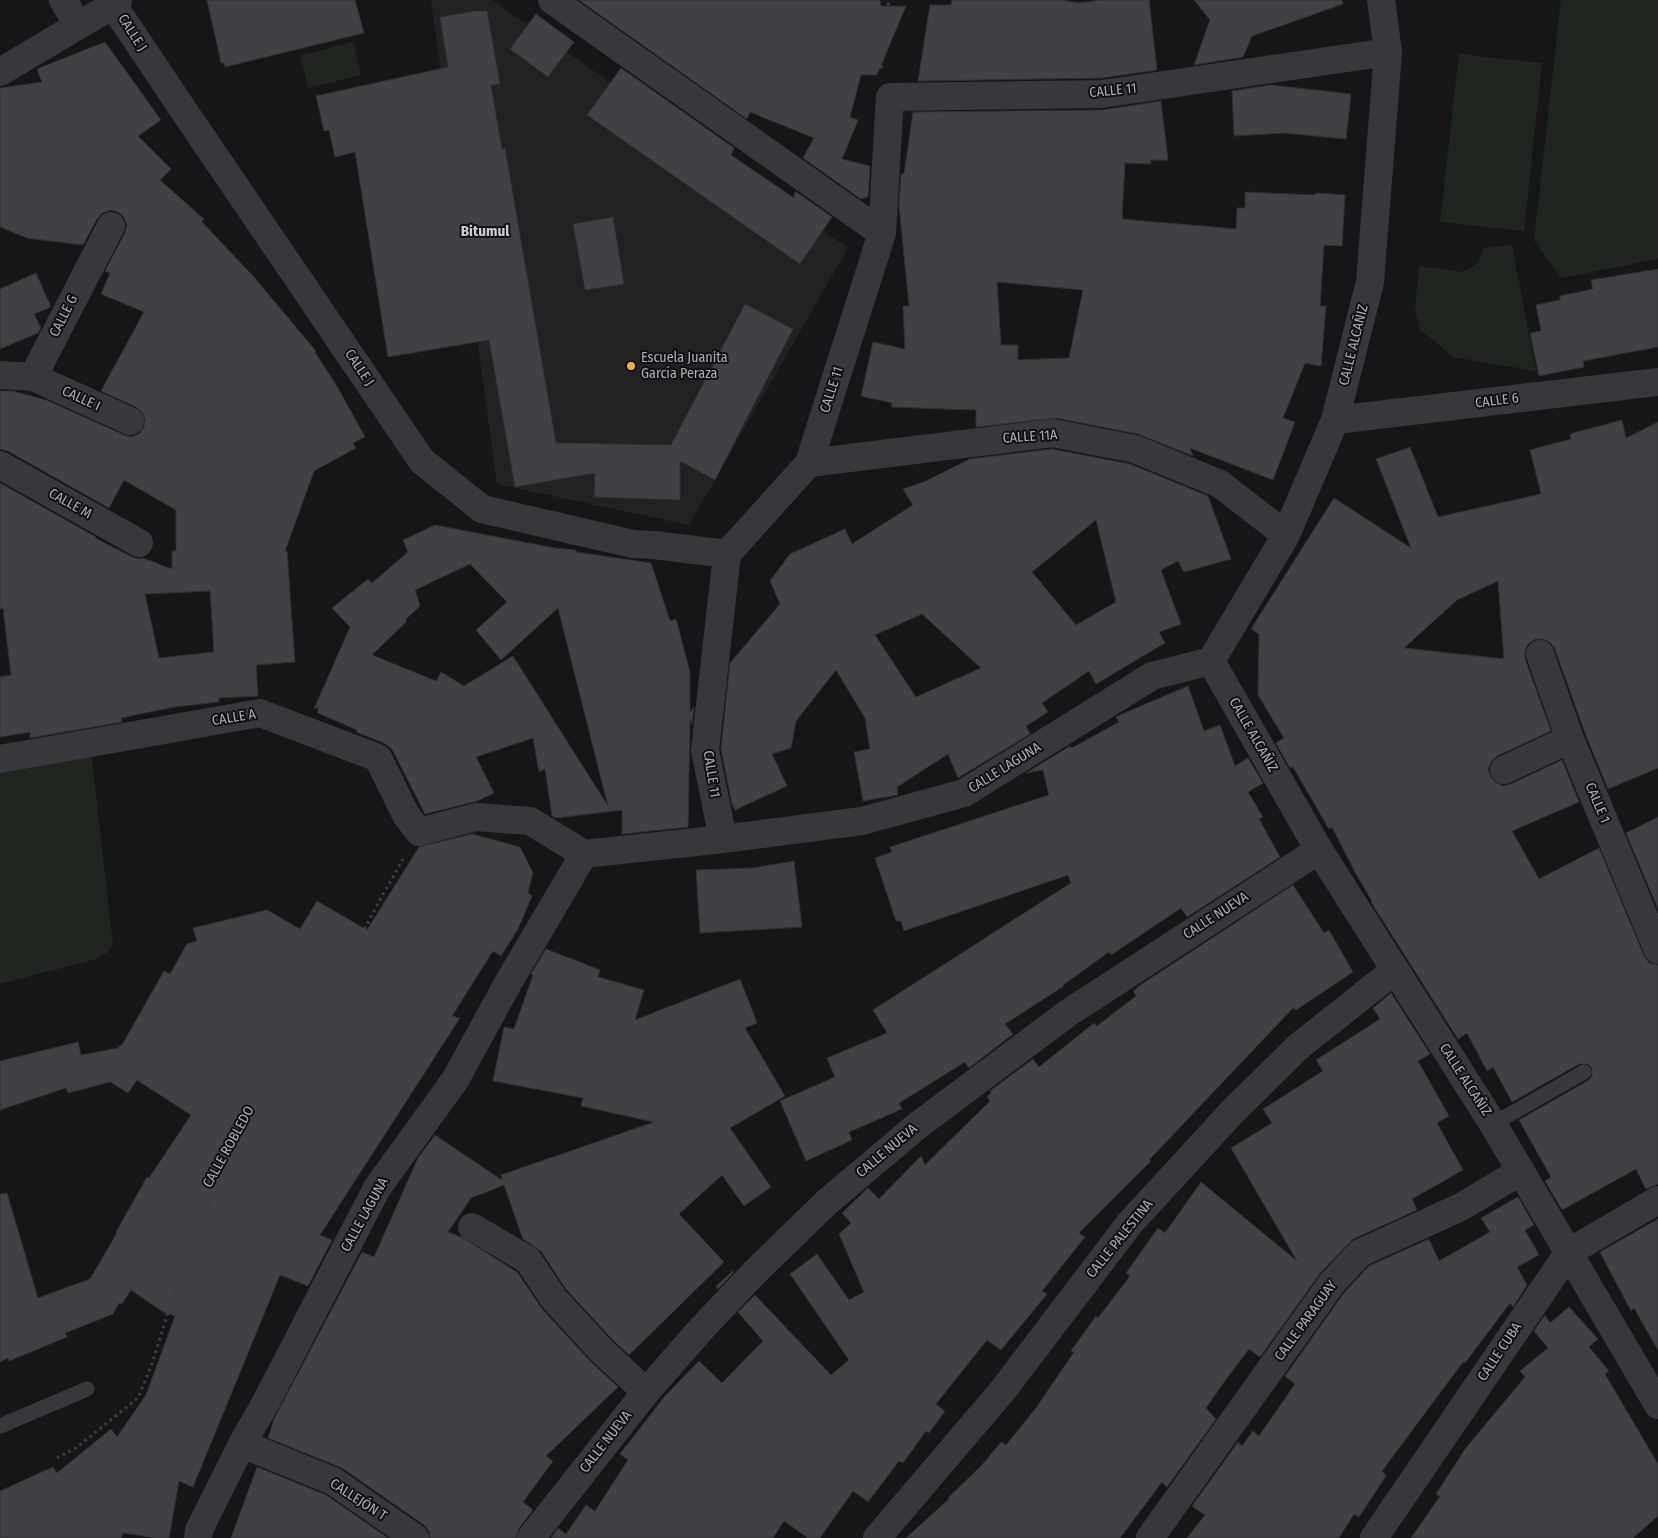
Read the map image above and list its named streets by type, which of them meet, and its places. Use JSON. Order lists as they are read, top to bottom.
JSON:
{
  "streets": {
    "street": [
      "CALLE J",
      "CALLE 11",
      "CALLE G",
      "CALLE ALCAÑIZ",
      "CALLE I",
      "CALLE 6",
      "CALLE 11A",
      "CALLE M",
      "CALLE A",
      "CALLE LAGUNA",
      "CALLE 1",
      "CALLE NUEVA",
      "CALLE PALESTINA",
      "CALLE PARAGUAY",
      "CALLE CUBA",
      "CALLEJÓN T"
    ],
    "path": ["CALLE ROBLEDO"]
  },
  "crossings": [
    ["CALLE J", "CALLE 11"],
    ["CALLE 11", "CALLE ALCAÑIZ"],
    ["CALLE 11", "CALLE 11A"],
    ["CALLE 11", "CALLE LAGUNA"],
    ["CALLE G", "CALLE I"],
    ["CALLE ALCAÑIZ", "CALLE 6"],
    ["CALLE ALCAÑIZ", "CALLE 11A"],
    ["CALLE ALCAÑIZ", "CALLE LAGUNA"],
    ["CALLE ALCAÑIZ", "CALLE NUEVA"],
    ["CALLE ALCAÑIZ", "CALLE PALESTINA"],
    ["CALLE ALCAÑIZ", "CALLE PARAGUAY"],
    ["CALLE ALCAÑIZ", "CALLE CUBA"],
    ["CALLE A", "CALLE ROBLEDO"],
    ["CALLE LAGUNA", "CALLEJÓN T"]
  ],
  "districts": ["Bitumul"],
  "places": ["Escuela Juanita García Peraza"]
}
